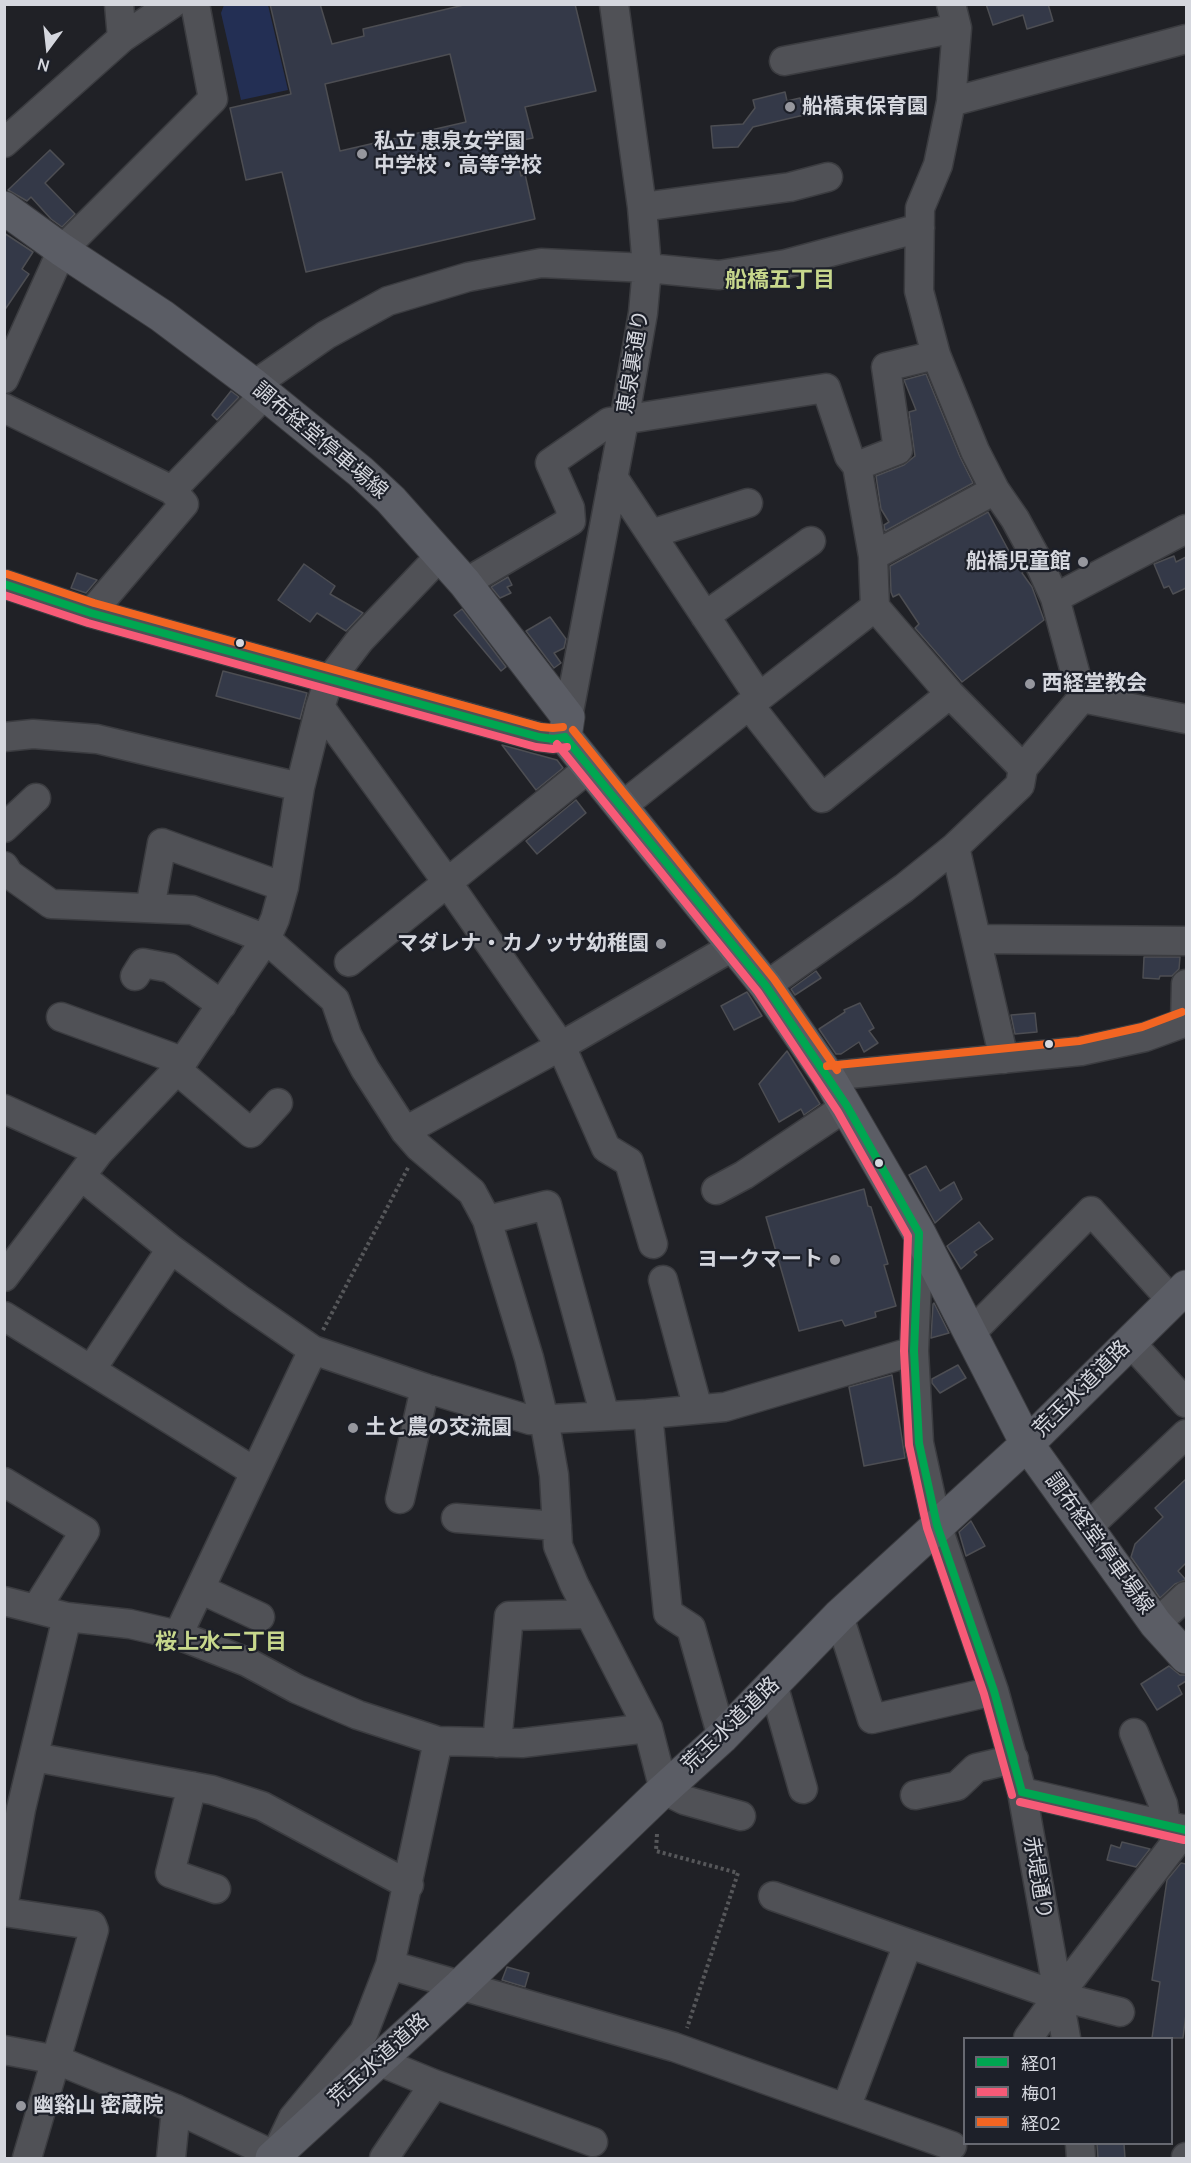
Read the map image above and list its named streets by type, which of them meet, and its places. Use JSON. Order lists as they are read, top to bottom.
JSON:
{
  "streets": {
    "main road": ["調布経堂停車場線", "荒玉水道道路"],
    "street": ["恵泉裏通り", "赤堤通り"]
  },
  "crossings": [
    ["恵泉裏通り", "調布経堂停車場線"],
    ["調布経堂停車場線", "荒玉水道道路"],
    ["調布経堂停車場線", "赤堤通り"],
    ["荒玉水道道路", "赤堤通り"]
  ],
  "districts": ["船橋五丁目", "桜上水二丁目"],
  "places": [
    "船橋東保育園",
    "私立 恵泉女学園 中学校・高等学校",
    "船橋児童館",
    "西経堂教会",
    "マダレナ・カノッサ幼稚園",
    "ヨークマート",
    "土と農の交流園",
    "幽谿山 密蔵院"
  ],
  "lines": ["transit line 経02", "transit line 経01", "transit line 梅01"],
  "legend": ["経01", "梅01", "経02"],
  "north": "bottom"
}
